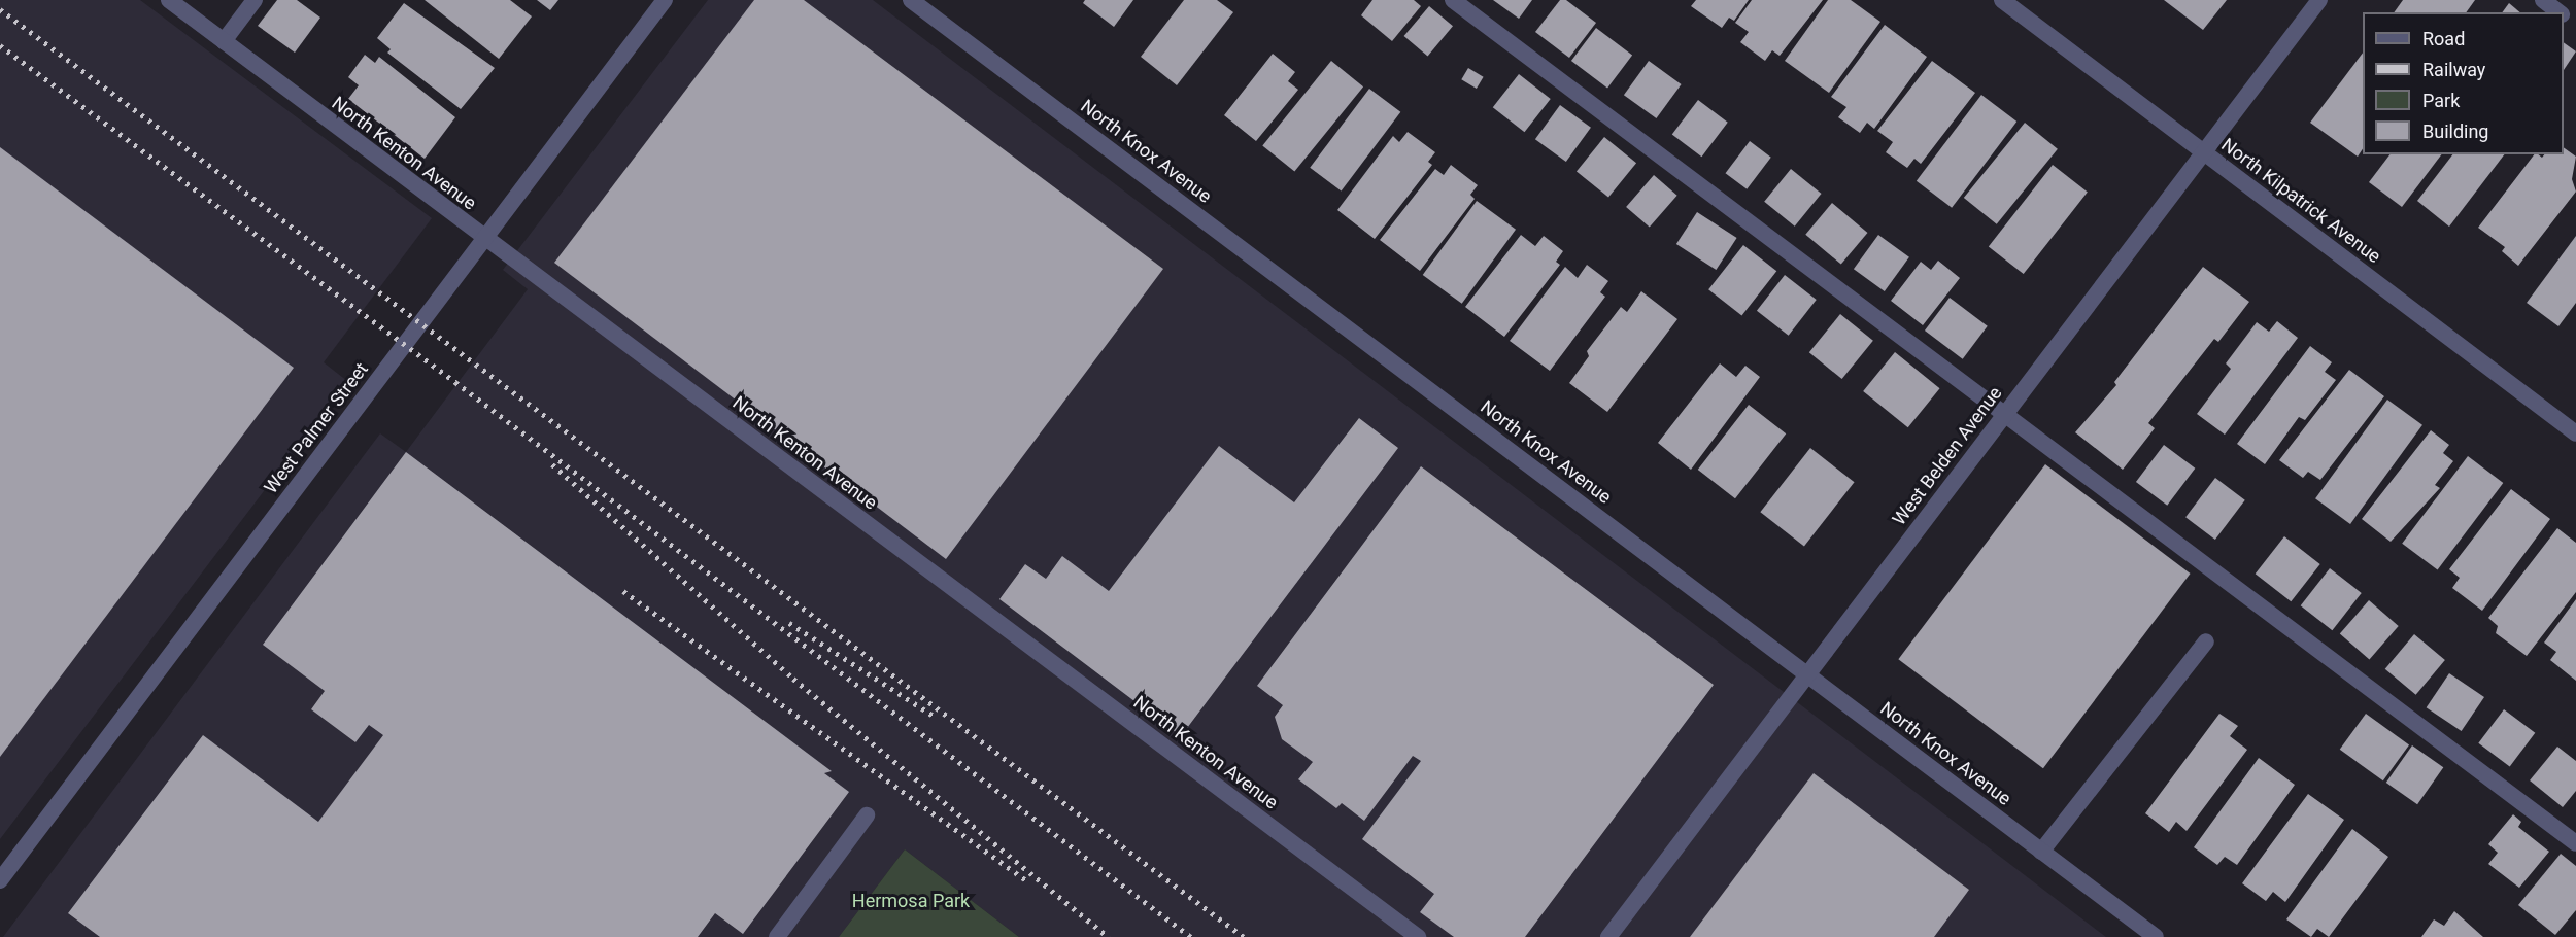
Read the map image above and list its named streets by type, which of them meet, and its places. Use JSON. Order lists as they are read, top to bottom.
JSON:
{
  "streets": {
    "street": [
      "North Knox Avenue",
      "North Kenton Avenue",
      "North Kilpatrick Avenue",
      "West Palmer Street",
      "West Belden Avenue"
    ]
  },
  "crossings": [
    ["North Knox Avenue", "West Belden Avenue"],
    ["North Kenton Avenue", "West Palmer Street"],
    ["North Kilpatrick Avenue", "West Belden Avenue"]
  ],
  "parks": ["Hermosa Park"],
  "legend": [
    "Road",
    "Railway",
    "Park",
    "Building"
  ]
}
